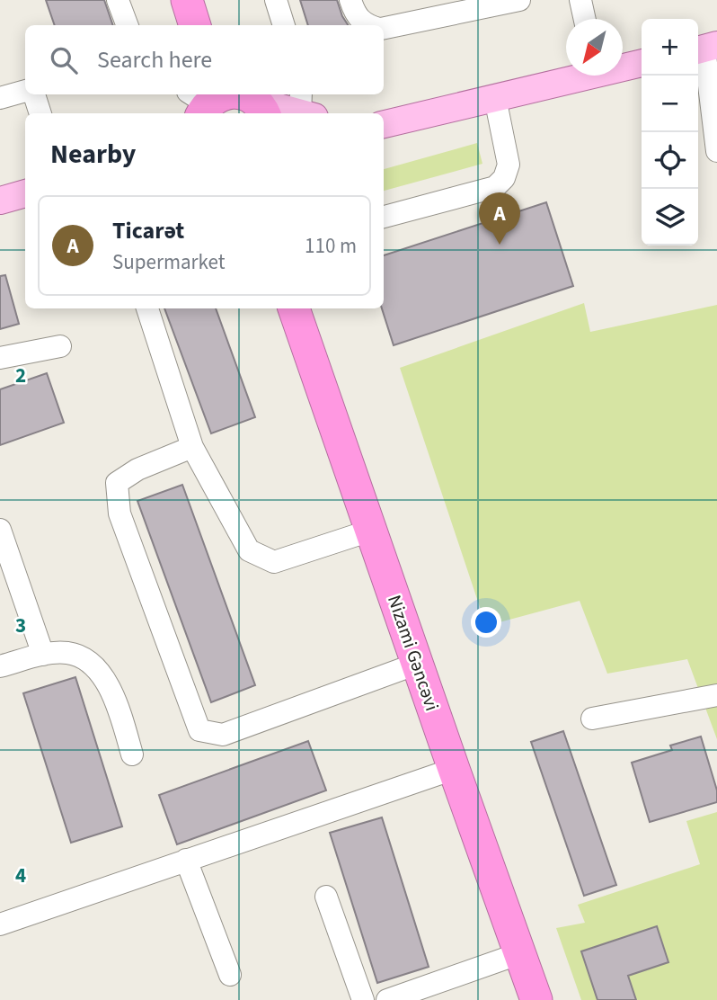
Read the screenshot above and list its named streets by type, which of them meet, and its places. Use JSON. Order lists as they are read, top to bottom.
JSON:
{
  "streets": {
    "highway": ["Nizami Gəncəvi"]
  },
  "north": "bottom left",
  "page": {
    "map_buttons": ["+", "−"],
    "search": "Search here",
    "heading": "Nearby",
    "pins": "A",
    "list": [
      {
        "mark": "A",
        "name": "Ticarət",
        "note": "Supermarket",
        "value": "110 m"
      }
    ]
  },
  "grid": {
    "rows": ["2", "3", "4"]
  }
}
